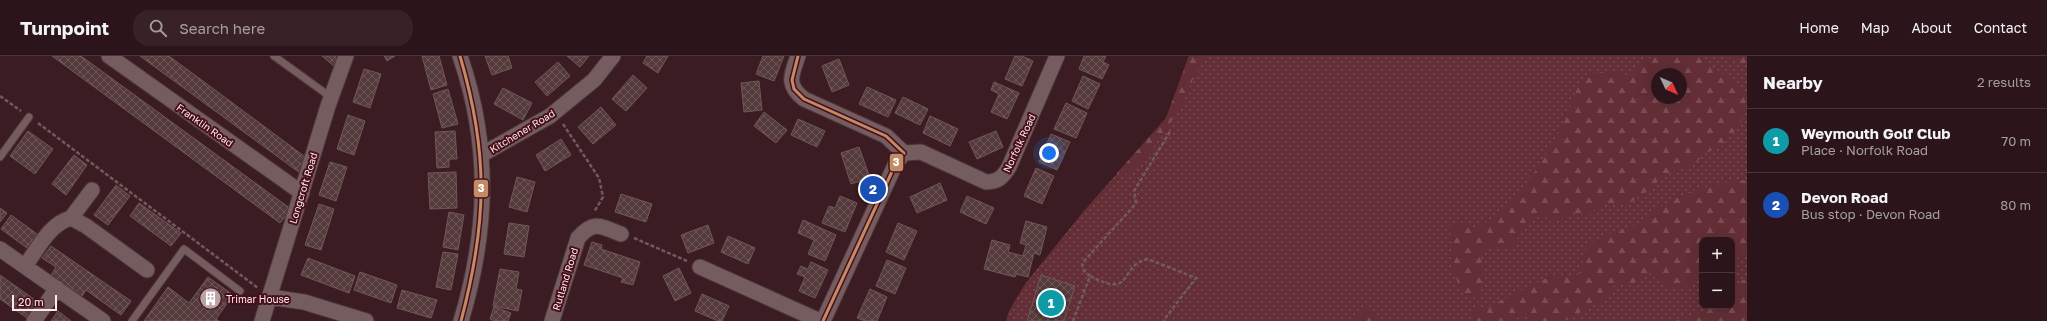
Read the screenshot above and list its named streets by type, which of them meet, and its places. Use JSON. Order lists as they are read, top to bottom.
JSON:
{
  "streets": {
    "street": [
      "Franklin Road",
      "Kitchener Road",
      "Norfolk Road",
      "Longcroft Road",
      "Rutland Road"
    ]
  },
  "crossings": [
    ["Franklin Road", "Longcroft Road"]
  ],
  "places": {
    "building": ["Trimar House"]
  },
  "lines": ["transit line 3"],
  "scale_bar": "20 m",
  "north": "bottom right",
  "page": {
    "header": "Turnpoint",
    "search": "Search here",
    "nav": [
      "Home",
      "Map",
      "About",
      "Contact"
    ],
    "heading": ["Nearby", "2 results"],
    "list": [
      {
        "mark": "1",
        "name": "Weymouth Golf Club",
        "note": "Place · Norfolk Road",
        "value": "70 m"
      },
      {
        "mark": "2",
        "name": "Devon Road",
        "note": "Bus stop · Devon Road",
        "value": "80 m"
      }
    ],
    "pins": ["2", "1"],
    "map_buttons": ["+", "−"],
    "scale": "20 m"
  }
}
